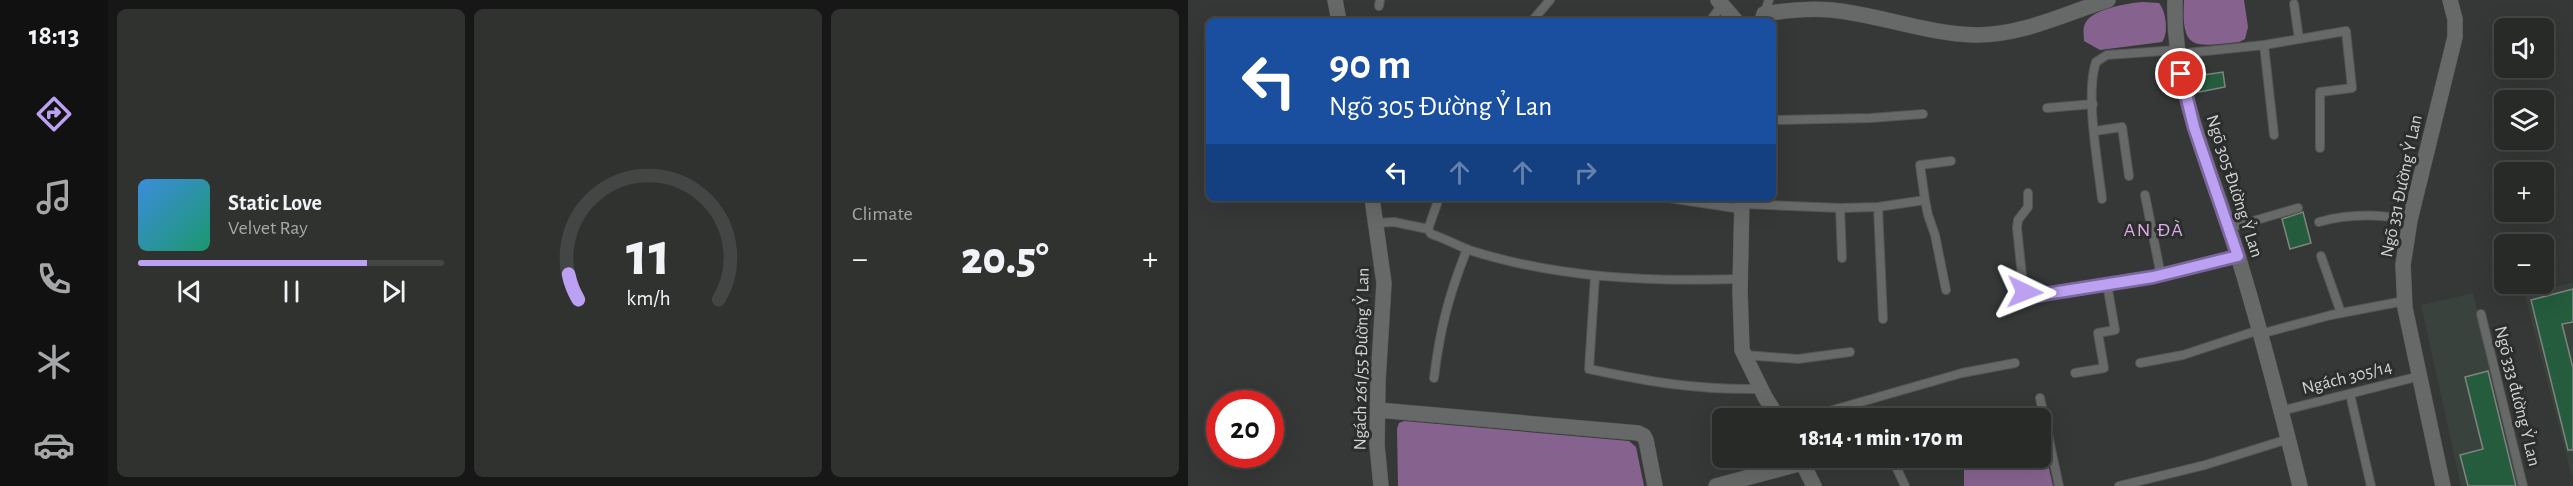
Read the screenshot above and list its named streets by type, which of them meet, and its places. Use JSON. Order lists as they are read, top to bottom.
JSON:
{
  "streets": {
    "street": ["Ngõ 305 Đường Ỷ Lan", "Ngõ 331 Đường Ỷ Lan", "Ngách 261/55 Đường Ỷ Lan"],
    "lane": ["Ngách 305/14", "Ngõ 333 đường Ỷ Lan"]
  },
  "crossings": [
    ["Ngõ 305 Đường Ỷ Lan", "Ngách 305/14"],
    ["Ngõ 331 Đường Ỷ Lan", "Ngách 305/14"]
  ],
  "districts": ["AN ĐÀ"],
  "page": {
    "tabs": "18:13",
    "tile": "Climate",
    "map_buttons": ["+", "−"],
    "turn": ["90 m", "Ngõ 305 Đường Ỷ Lan"],
    "song": ["Static Love", "Velvet Ray"],
    "heat": ["−", "20.5°", "+"],
    "limit": "20",
    "trip": "18:14 · 1 min · 170 m",
    "gauge": ["11", "km/h"]
  }
}
